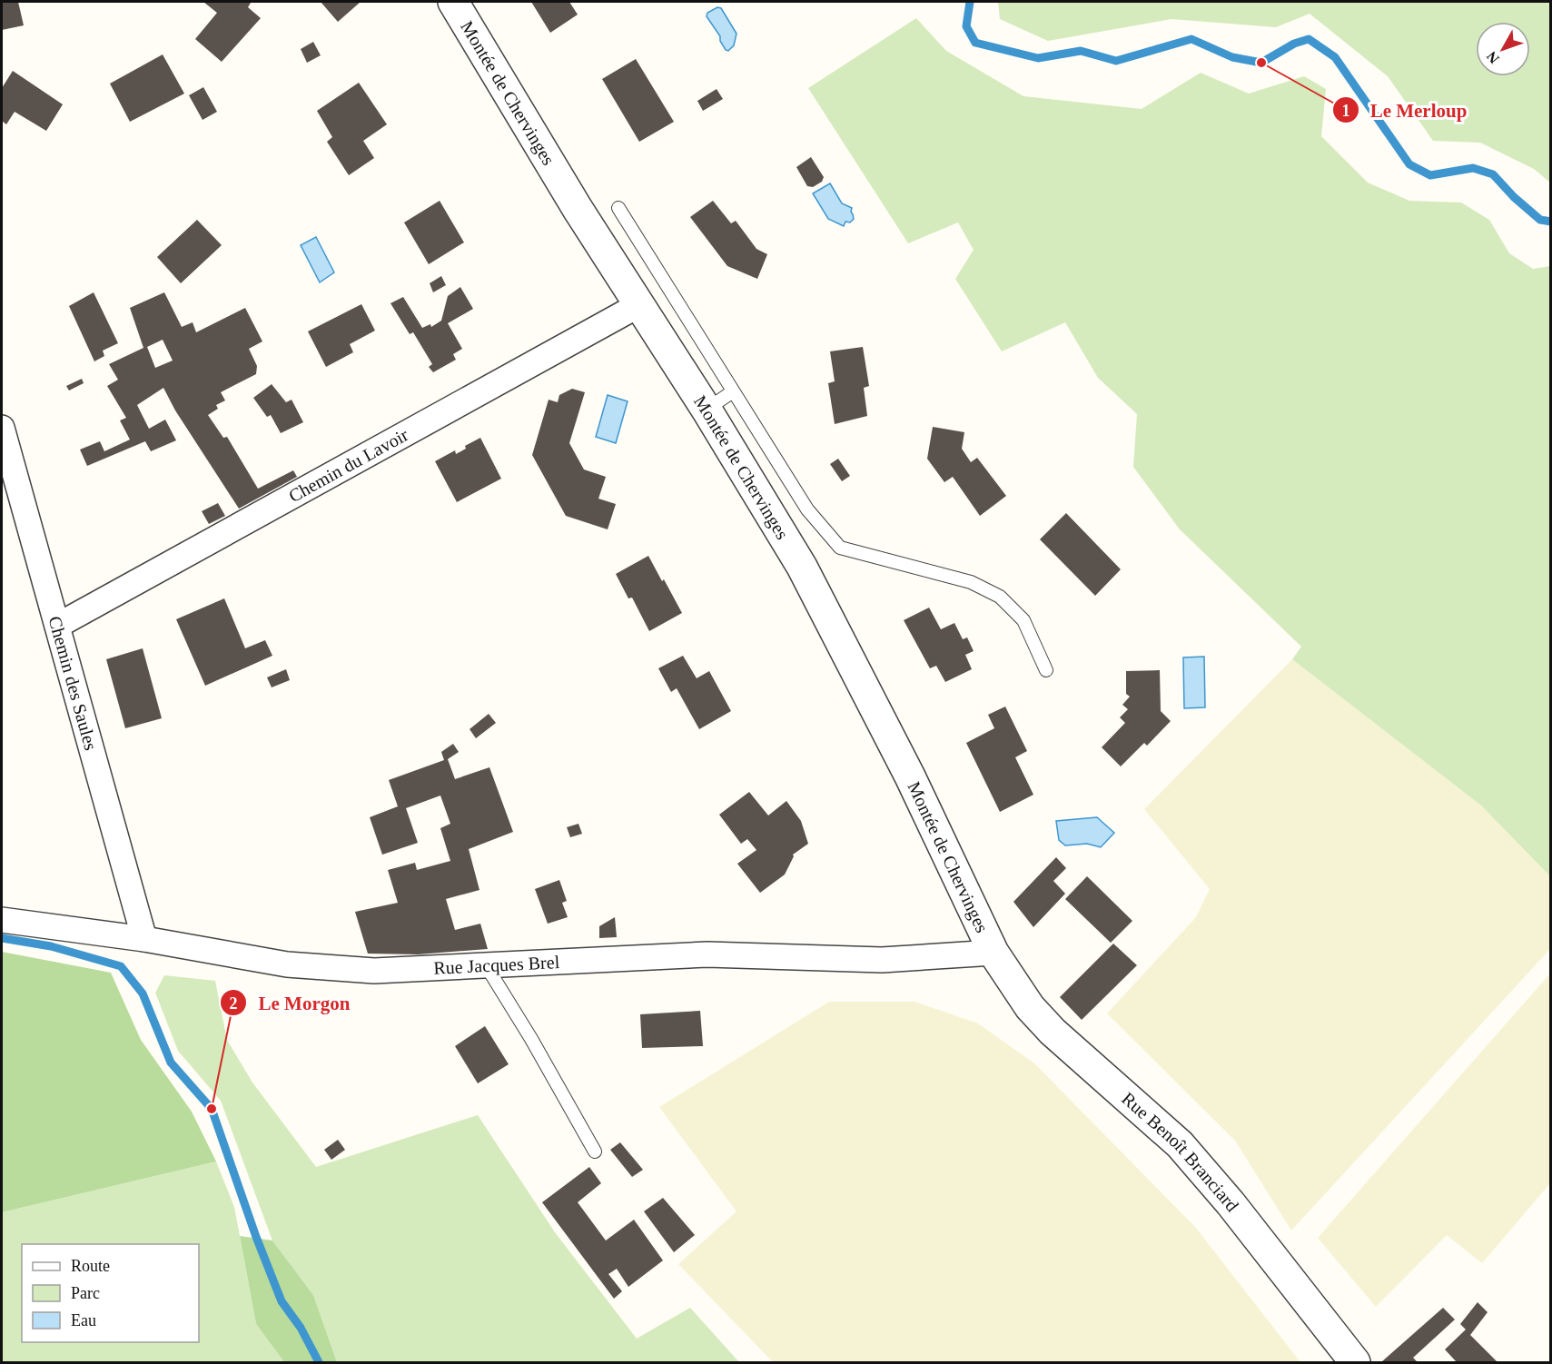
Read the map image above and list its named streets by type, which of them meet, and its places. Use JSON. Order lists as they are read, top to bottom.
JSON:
{
  "streets": {
    "street": [
      "Montée de Chervinges",
      "Chemin du Lavoir",
      "Chemin des Saules",
      "Rue Jacques Brel",
      "Rue Benoît Branciard"
    ]
  },
  "crossings": [
    ["Montée de Chervinges", "Chemin du Lavoir"],
    ["Montée de Chervinges", "Rue Jacques Brel"],
    ["Montée de Chervinges", "Rue Benoît Branciard"],
    ["Chemin du Lavoir", "Chemin des Saules"],
    ["Chemin des Saules", "Rue Jacques Brel"],
    ["Rue Jacques Brel", "Rue Benoît Branciard"]
  ],
  "places": ["Le Merloup", "Le Morgon"],
  "legend": ["Route", "Parc", "Eau"],
  "north": "bottom left"
}
